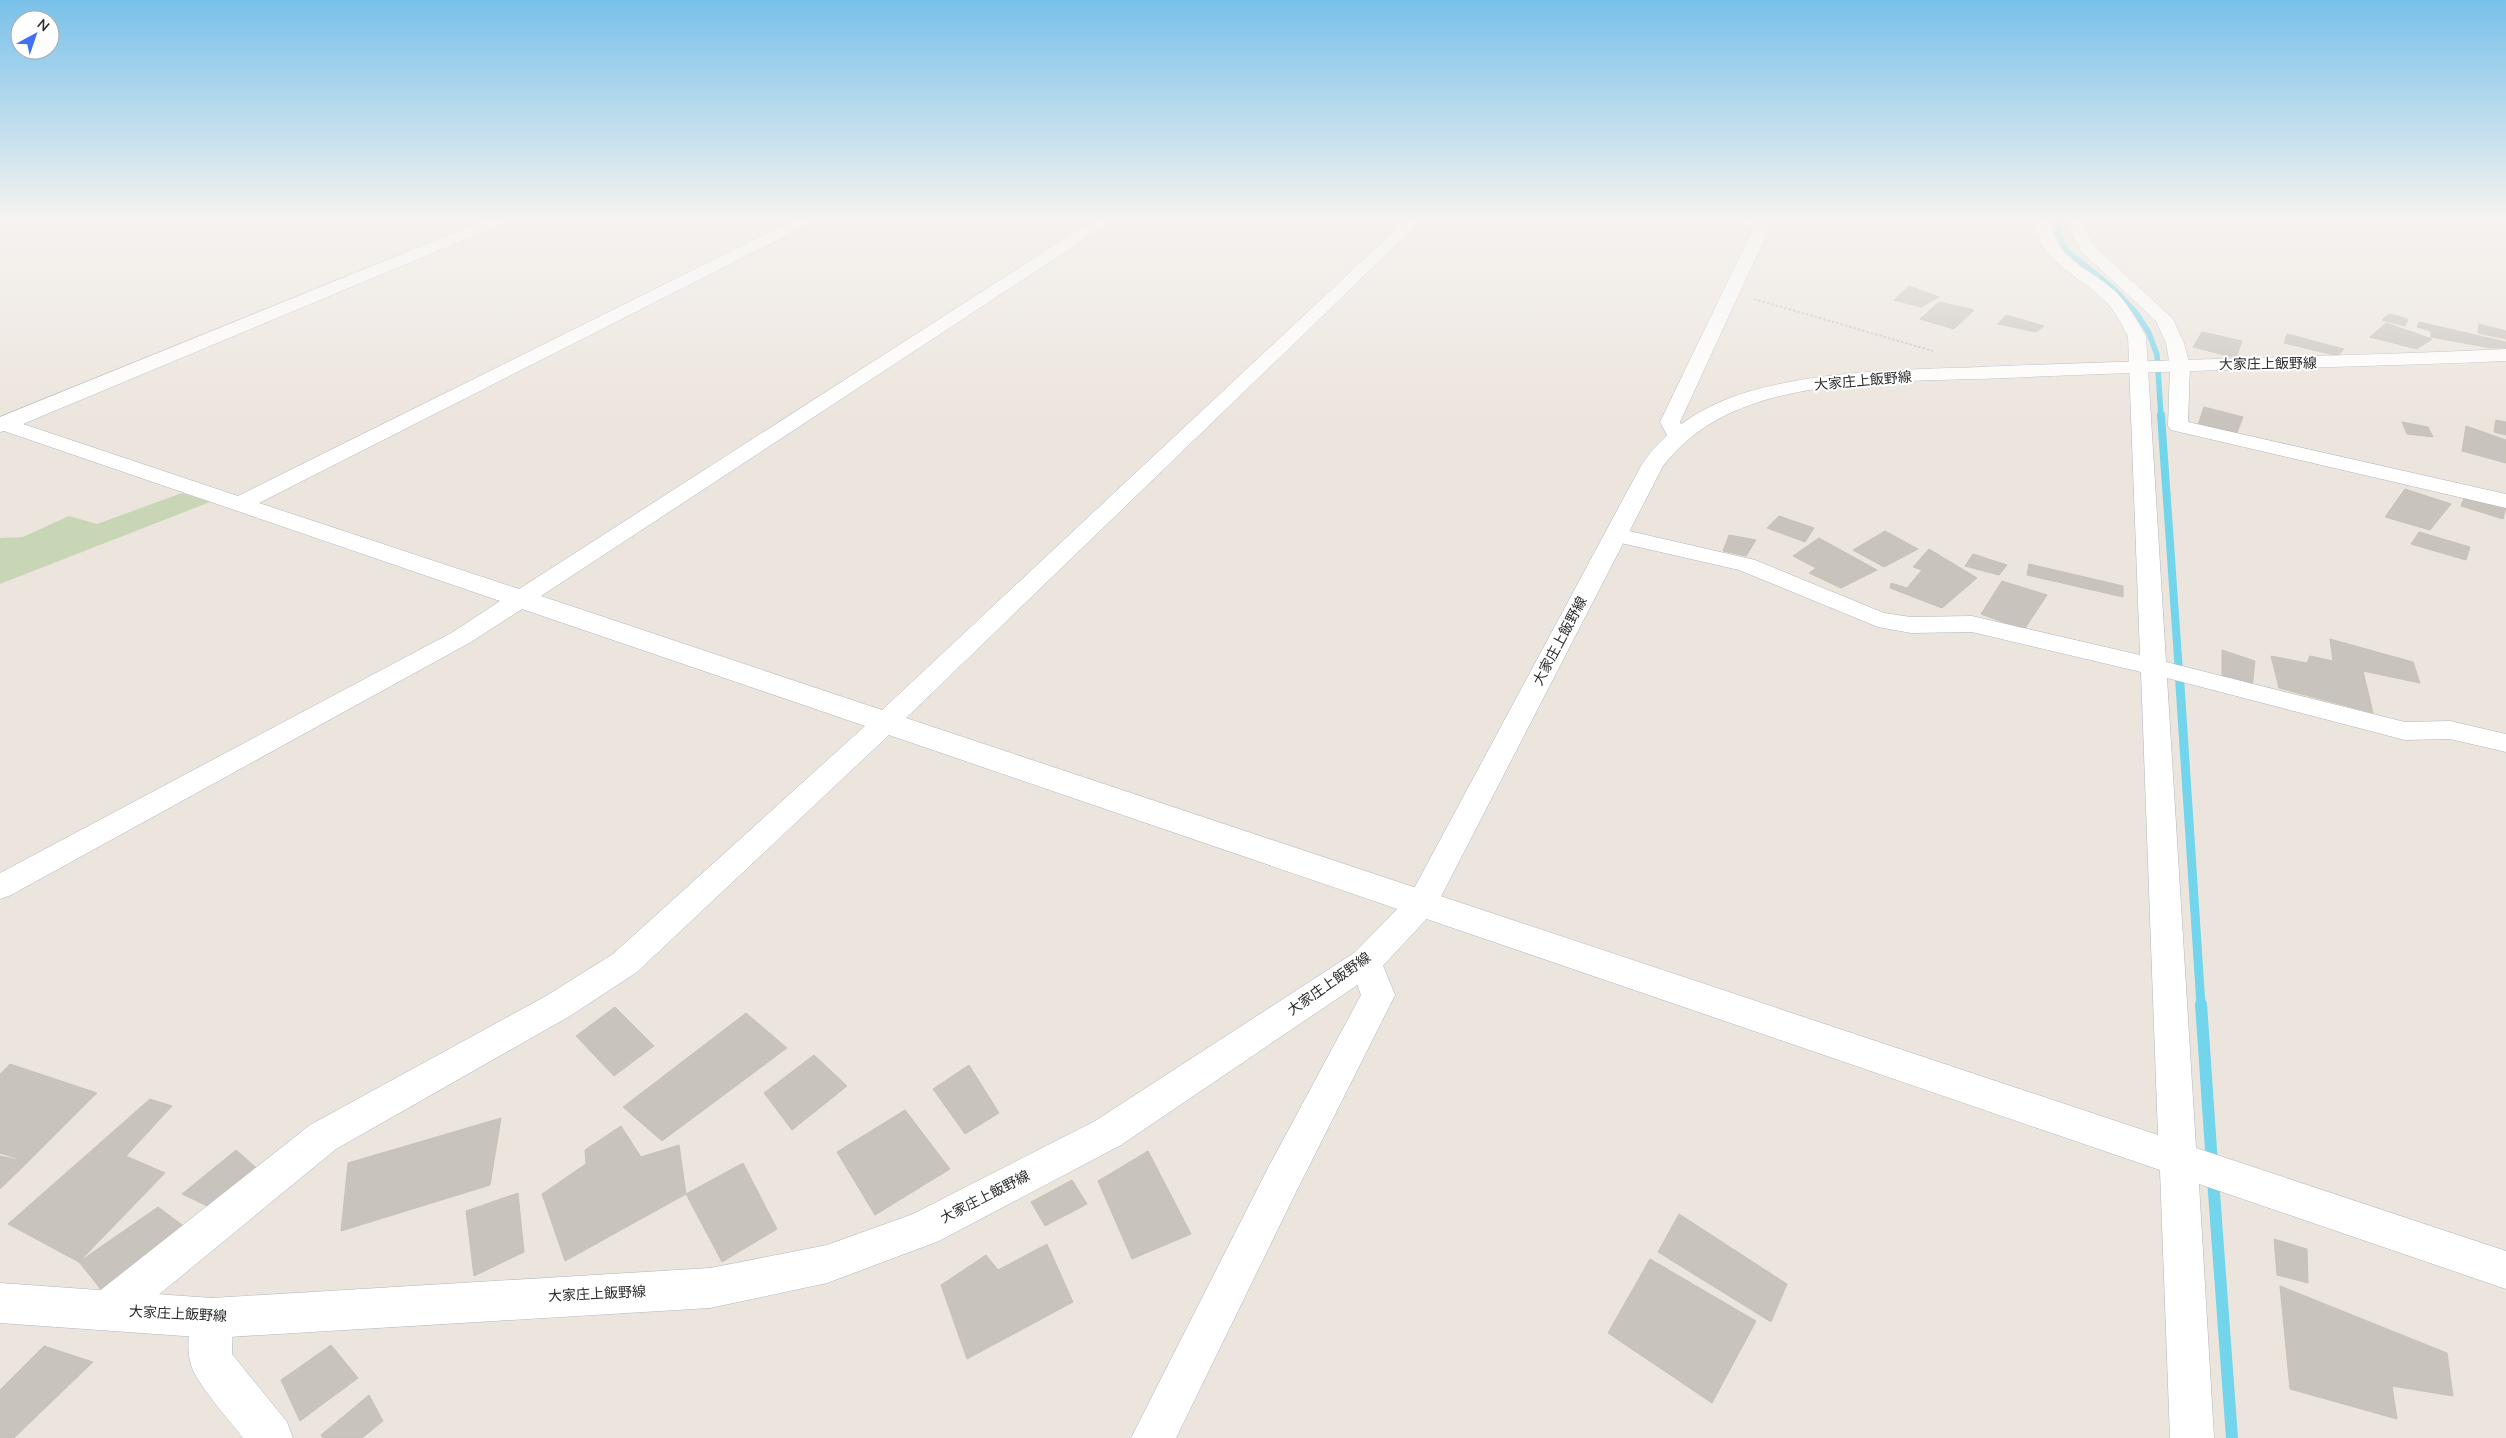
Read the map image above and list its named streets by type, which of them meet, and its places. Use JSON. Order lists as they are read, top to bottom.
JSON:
{
  "streets": {
    "street": ["大家庄上飯野線"]
  },
  "north": "top right"
}
